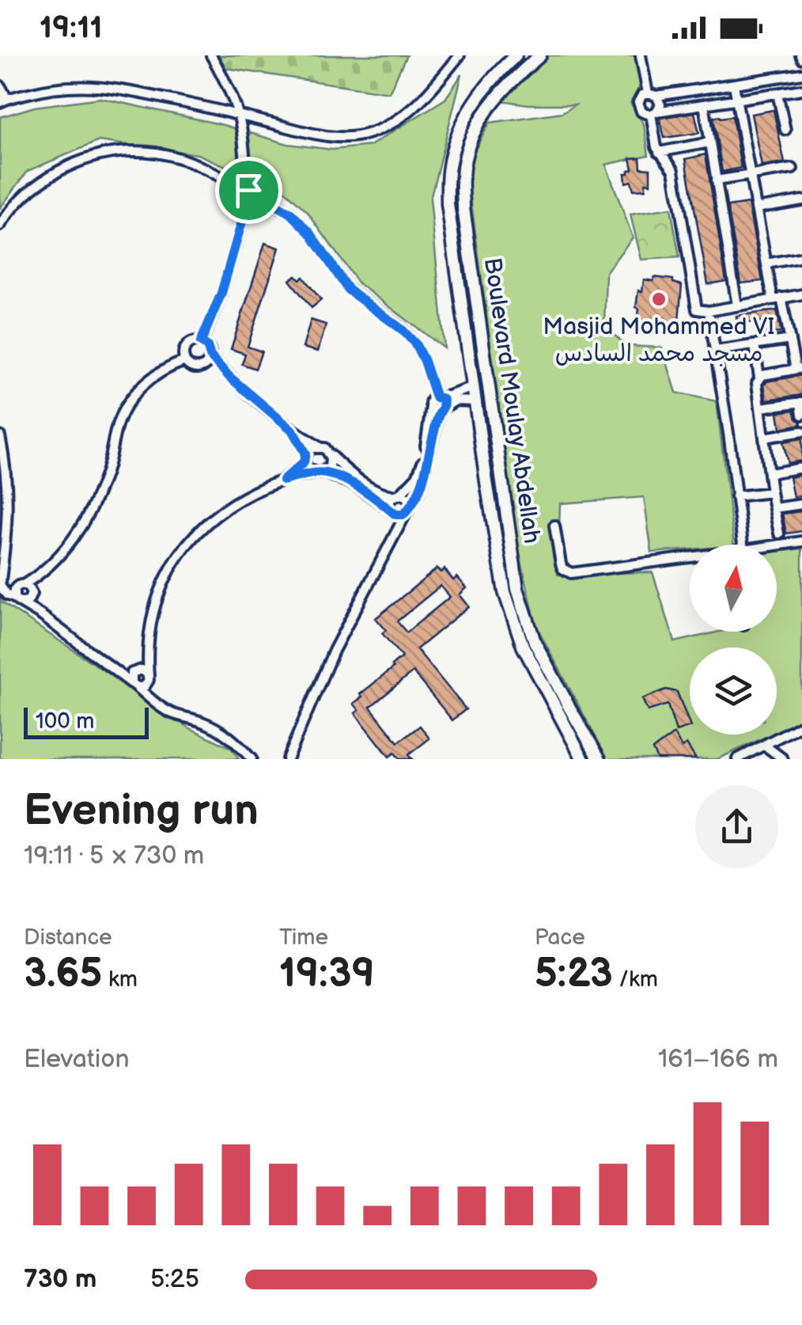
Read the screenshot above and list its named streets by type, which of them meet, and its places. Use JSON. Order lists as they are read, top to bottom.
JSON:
{
  "streets": {
    "main road": ["Boulevard Moulay Abdellah"]
  },
  "places": ["Masjid Mohammed VI مسجد محمد السادس"],
  "scale_bar": "100 m",
  "north": "top",
  "page": {
    "status": "19:11",
    "scale": "100 m",
    "heading": ["Evening run", "19:11 · 5 × 730 m"],
    "stats": [
      ["Distance", "3.65 km"],
      ["Time", "19:39"],
      ["Pace", "5:23 /km"]
    ],
    "chart": ["Elevation", "161–166 m"],
    "list": [
      {
        "name": "730 m",
        "note": "5:25"
      }
    ]
  }
}
